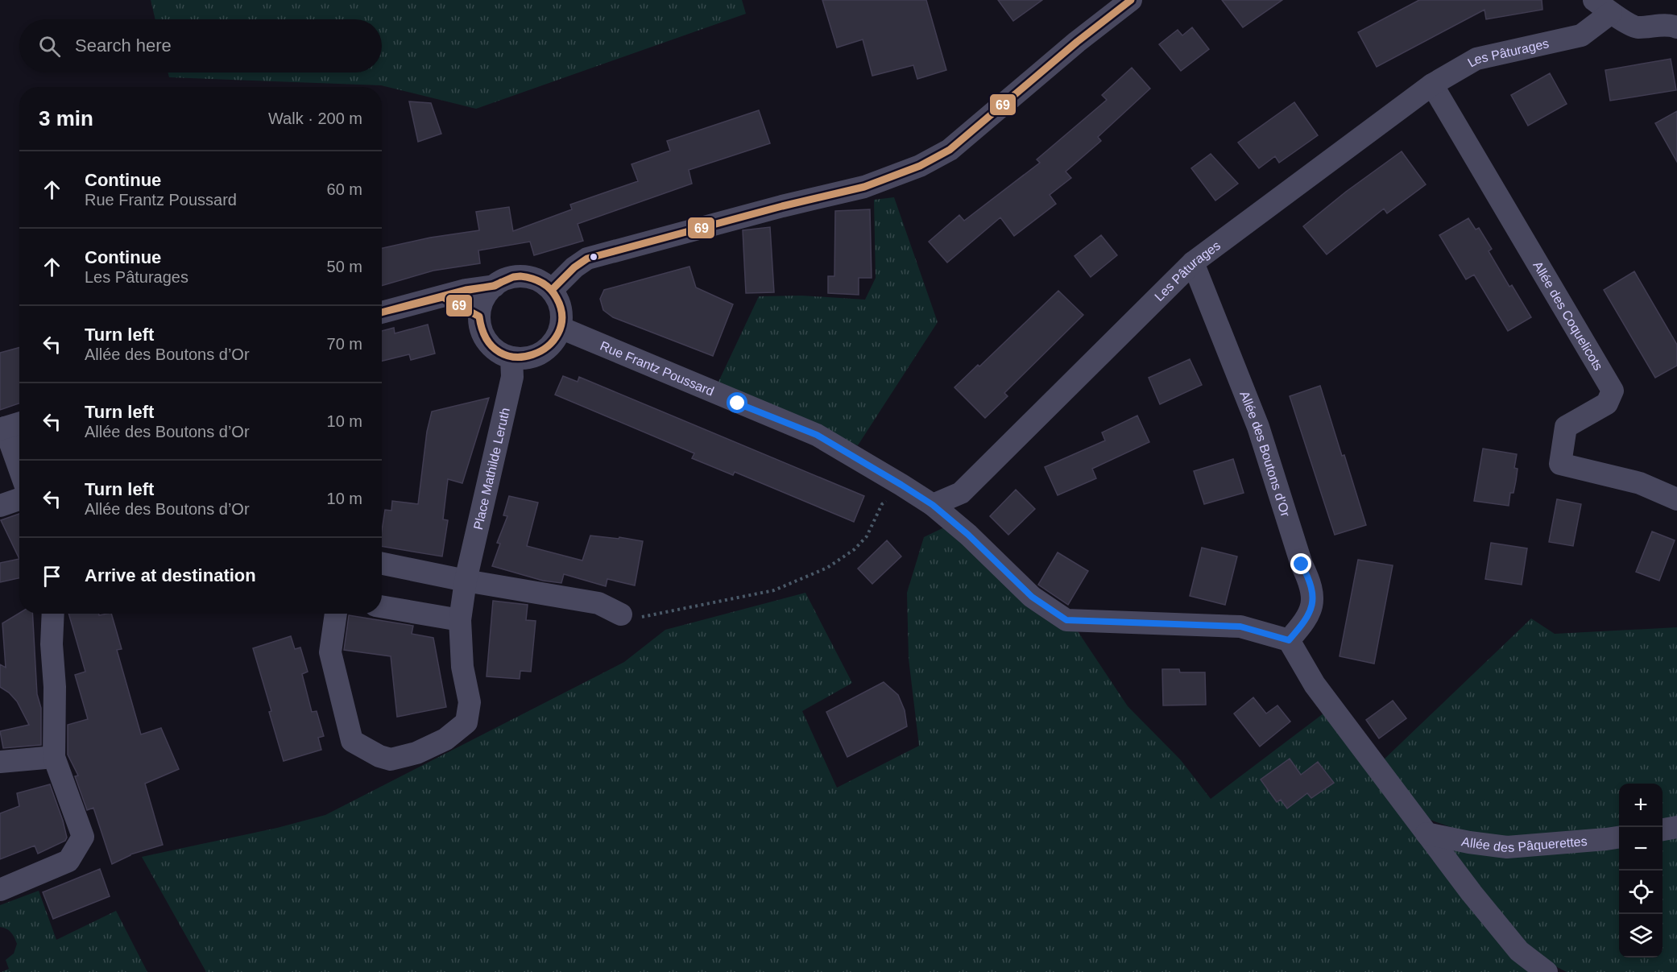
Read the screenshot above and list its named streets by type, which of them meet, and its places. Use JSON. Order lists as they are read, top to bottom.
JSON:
{
  "streets": {
    "street": [
      "Les Pâturages",
      "Allée des Coquelicots",
      "Rue Frantz Poussard",
      "Allée des Boutons d’Or",
      "Place Mathilde Leruth",
      "Allée des Pâquerettes"
    ]
  },
  "crossings": [
    ["Les Pâturages", "Allée des Coquelicots"],
    ["Les Pâturages", "Rue Frantz Poussard"],
    ["Les Pâturages", "Allée des Boutons d’Or"],
    ["Rue Frantz Poussard", "Place Mathilde Leruth"],
    ["Allée des Boutons d’Or", "Allée des Pâquerettes"]
  ],
  "lines": ["transit line 69"],
  "page": {
    "search": "Search here",
    "heading": ["3 min", "Walk · 200 m"],
    "list": [
      ["Continue", "Rue Frantz Poussard", "60 m"],
      ["Continue", "Les Pâturages", "50 m"],
      ["Turn left", "Allée des Boutons d’Or", "70 m"],
      ["Turn left", "Allée des Boutons d’Or", "10 m"],
      ["Turn left", "Allée des Boutons d’Or", "10 m"],
      "Arrive at destination"
    ],
    "map_buttons": ["+", "−"]
  }
}
